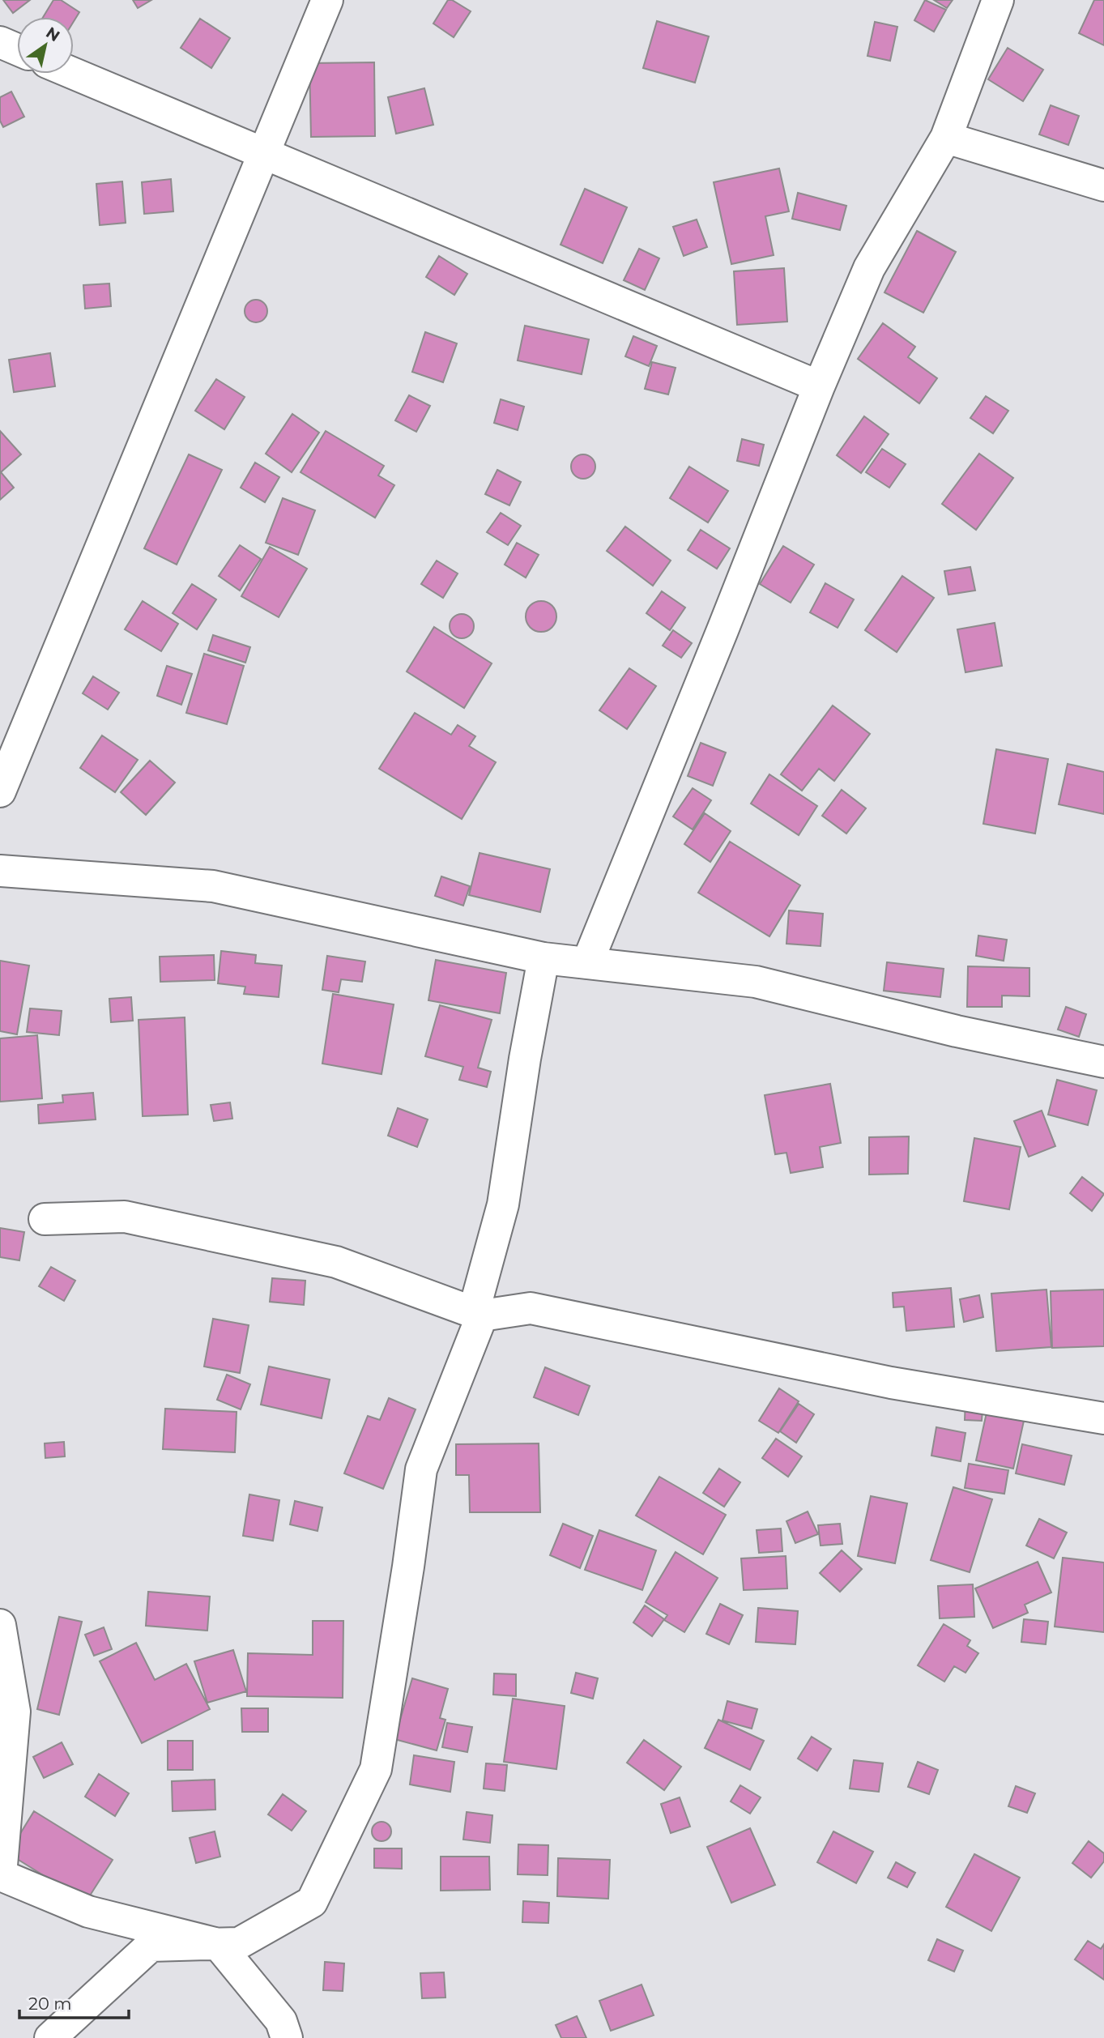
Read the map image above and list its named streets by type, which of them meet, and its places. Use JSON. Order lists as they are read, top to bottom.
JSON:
{
  "scale_bar": "20 m",
  "north": "top right"
}
